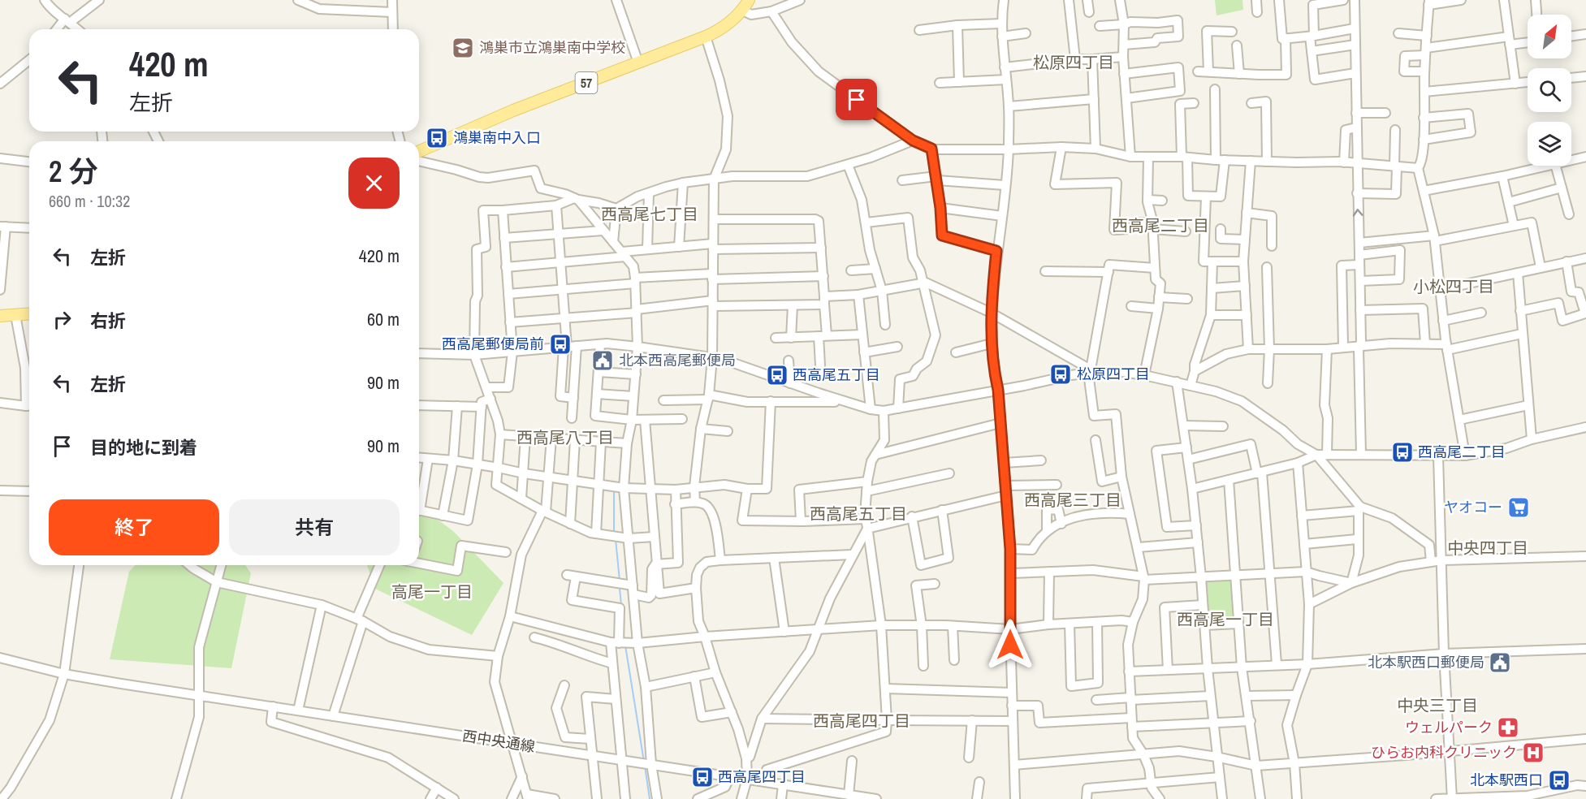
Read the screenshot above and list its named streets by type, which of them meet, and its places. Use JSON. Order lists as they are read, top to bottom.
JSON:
{
  "streets": {
    "main road": ["57"],
    "street": ["西中央通線"]
  },
  "districts": [
    "松原四丁目",
    "西高尾七丁目",
    "西高尾二丁目",
    "小松四丁目",
    "西高尾八丁目",
    "西高尾三丁目",
    "西高尾五丁目",
    "中央四丁目",
    "高尾一丁目",
    "西高尾一丁目",
    "中央三丁目",
    "西高尾四丁目"
  ],
  "places": {
    "school or university": ["鴻巣市立鴻巣南中学校"],
    "bus stop": [
      "鴻巣南中入口",
      "西高尾郵便局前",
      "松原四丁目",
      "西高尾五丁目",
      "西高尾二丁目",
      "西高尾四丁目",
      "北本駅西口"
    ],
    "public building": ["北本西高尾郵便局", "北本駅西口郵便局"],
    "supermarket": ["ヤオコー"],
    "pharmacy": ["ウェルパーク"],
    "hospital": ["ひらお内科クリニック"]
  },
  "north": "top right",
  "page": {
    "turn": ["420 m", "左折"],
    "heading": ["2 分", "660 m · 10:32"],
    "list": [
      {
        "name": "左折",
        "value": "420 m"
      },
      {
        "name": "右折",
        "value": "60 m"
      },
      {
        "name": "左折",
        "value": "90 m"
      },
      {
        "name": "目的地に到着",
        "value": "90 m"
      }
    ],
    "buttons": ["終了", "共有"]
  }
}
